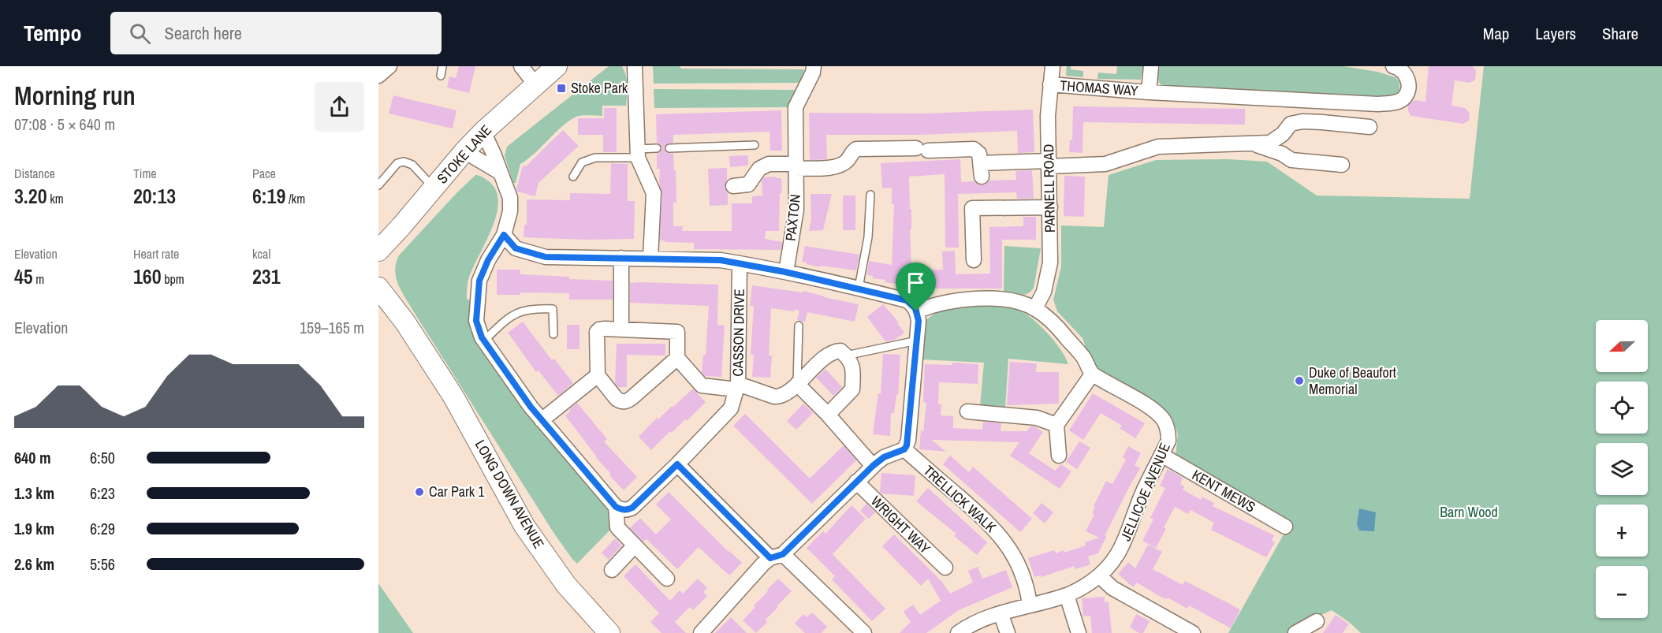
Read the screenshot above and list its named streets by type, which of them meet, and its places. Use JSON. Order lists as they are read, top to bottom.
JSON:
{
  "streets": {
    "street": [
      "THOMAS WAY",
      "STOKE LANE",
      "PARNELL ROAD",
      "PAXTON",
      "CASSON DRIVE",
      "KENT MEWS",
      "JELLICOE AVENUE",
      "LONG DOWN AVENUE",
      "TRELLICK WALK",
      "WRIGHT WAY"
    ]
  },
  "crossings": [
    ["THOMAS WAY", "PARNELL ROAD"],
    ["KENT MEWS", "JELLICOE AVENUE"],
    ["JELLICOE AVENUE", "TRELLICK WALK"]
  ],
  "parks": ["Barn Wood"],
  "places": {
    "transit": ["Stoke Park"],
    "other": ["Duke of Beaufort Memorial", "Car Park 1"]
  },
  "north": "left",
  "page": {
    "header": "Tempo",
    "search": "Search here",
    "nav": ["Map", "Layers", "Share"],
    "heading": ["Morning run", "07:08 · 5 × 640 m"],
    "stats": [
      ["Distance", "3.20 km"],
      ["Time", "20:13"],
      ["Pace", "6:19 /km"],
      ["Elevation", "45 m"],
      ["Heart rate", "160 bpm"],
      ["kcal", "231"]
    ],
    "chart": ["Elevation", "159–165 m"],
    "map_buttons": ["+", "−"],
    "list": [
      {
        "name": "640 m",
        "note": "6:50"
      },
      {
        "name": "1.3 km",
        "note": "6:23"
      },
      {
        "name": "1.9 km",
        "note": "6:29"
      },
      {
        "name": "2.6 km",
        "note": "5:56"
      }
    ]
  }
}
